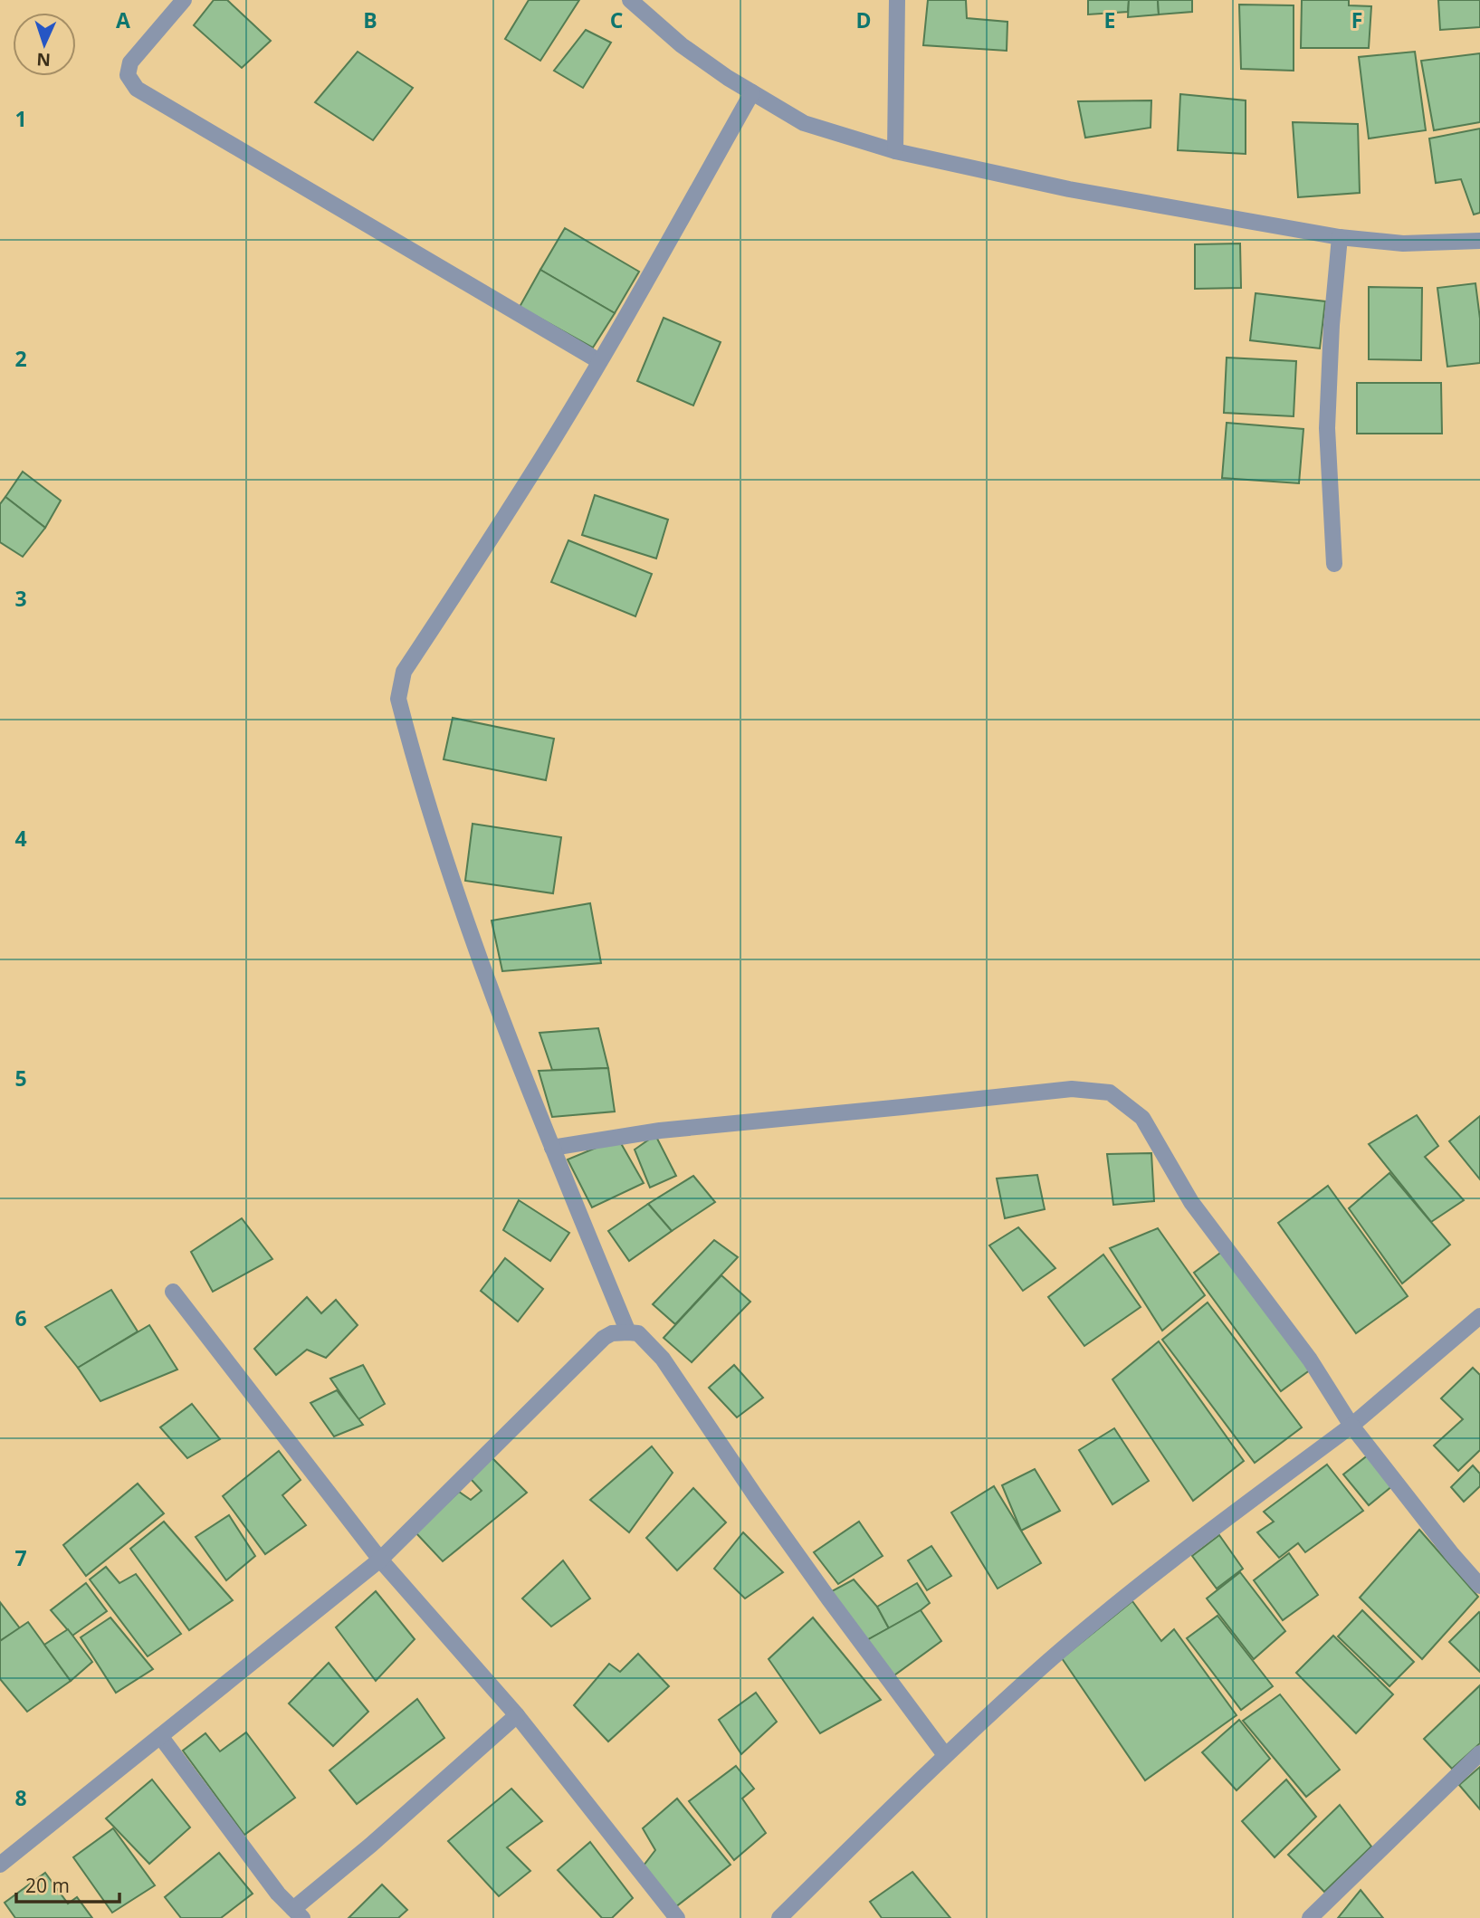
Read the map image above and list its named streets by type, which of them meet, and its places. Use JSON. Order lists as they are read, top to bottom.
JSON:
{
  "scale_bar": "20 m",
  "north": "bottom",
  "grid": {
    "columns": [
      "A",
      "B",
      "C",
      "D",
      "E",
      "F"
    ],
    "rows": [
      "1",
      "2",
      "3",
      "4",
      "5",
      "6",
      "7",
      "8"
    ]
  }
}
